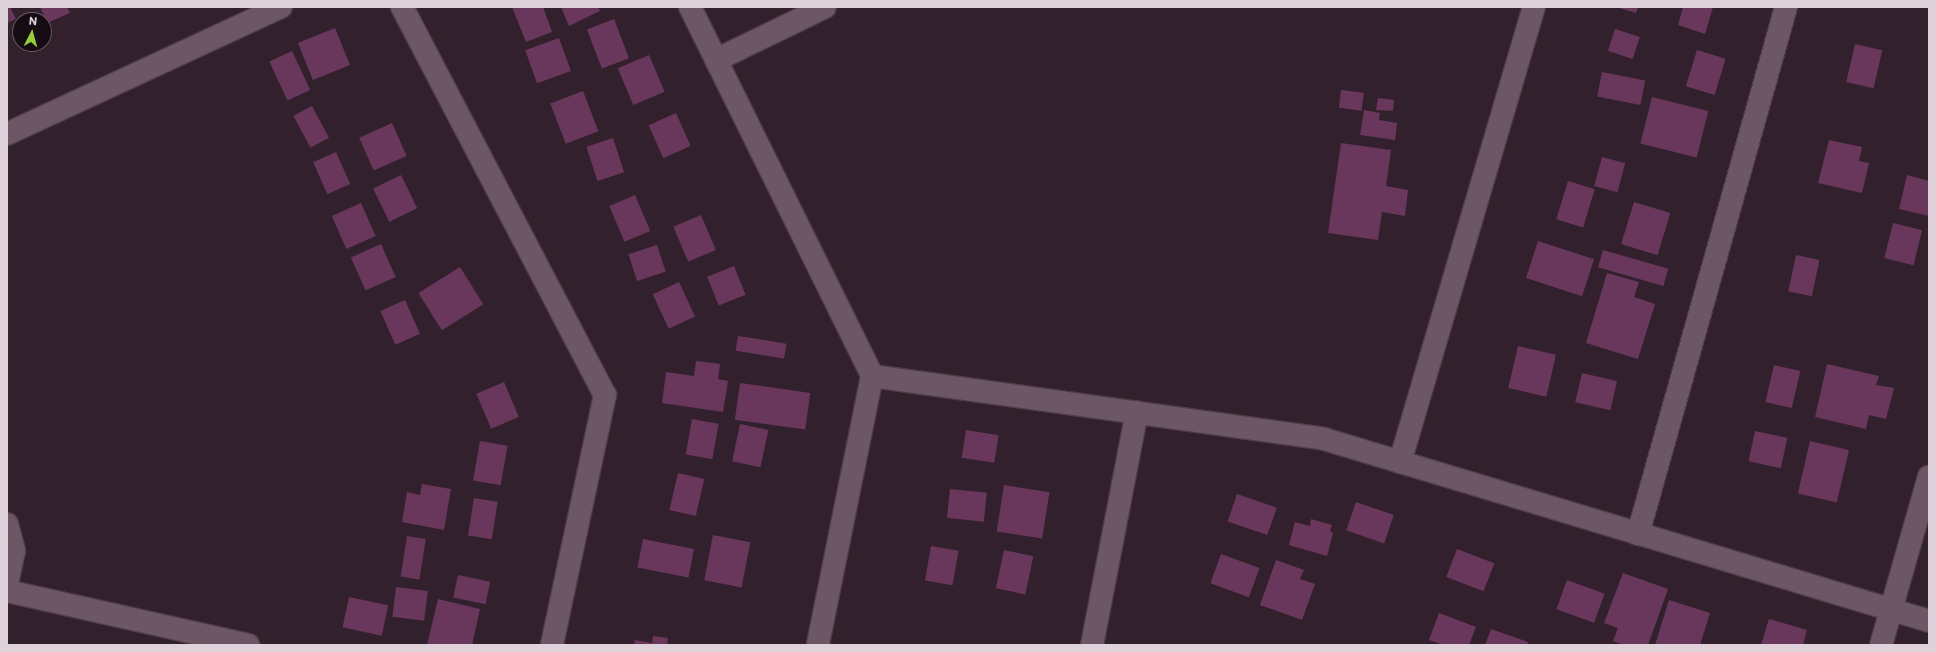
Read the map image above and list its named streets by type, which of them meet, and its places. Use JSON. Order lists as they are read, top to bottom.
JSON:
{
  "north": "top"
}
